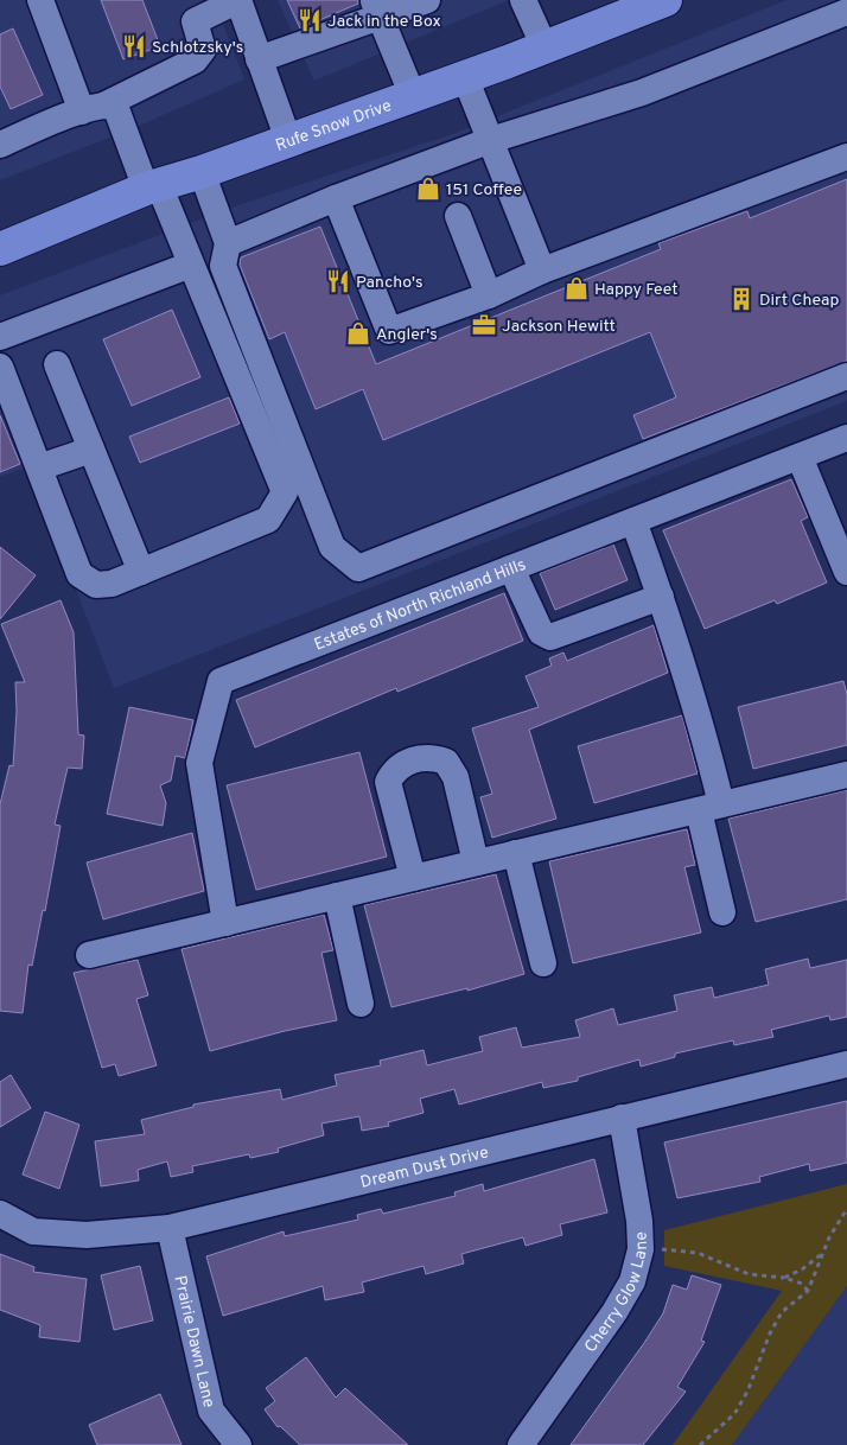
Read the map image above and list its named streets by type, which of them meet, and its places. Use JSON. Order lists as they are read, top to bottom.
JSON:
{
  "streets": {
    "main road": ["Rufe Snow Drive"],
    "street": [
      "Estates of North Richland Hills",
      "Dream Dust Drive",
      "Cherry Glow Lane",
      "Prairie Dawn Lane"
    ]
  },
  "crossings": [
    ["Dream Dust Drive", "Cherry Glow Lane"],
    ["Dream Dust Drive", "Prairie Dawn Lane"]
  ],
  "places": {
    "restaurant": ["Jack in the Box", "Schlotzsky's", "Pancho's"],
    "shop": ["151 Coffee", "Happy Feet", "Angler's"],
    "building": ["Dirt Cheap"],
    "office": ["Jackson Hewitt"]
  }
}
